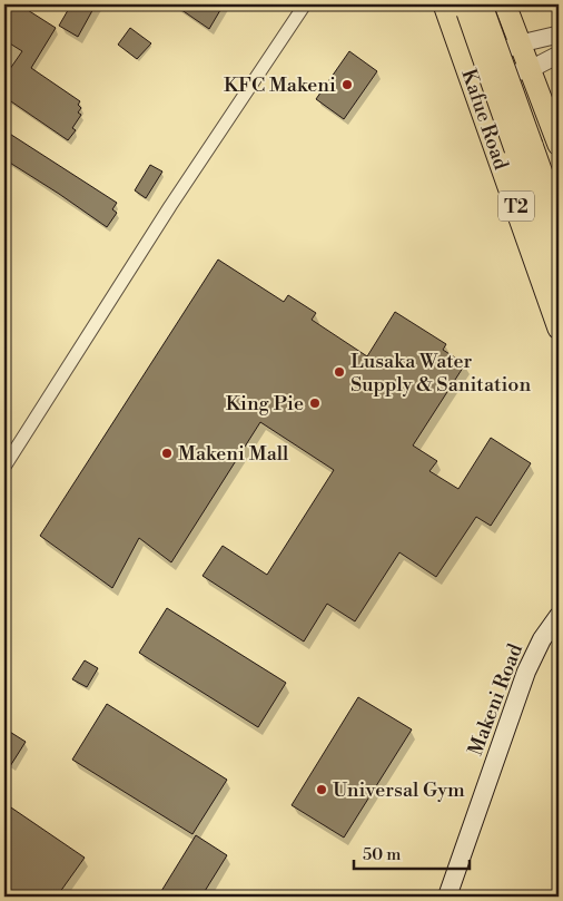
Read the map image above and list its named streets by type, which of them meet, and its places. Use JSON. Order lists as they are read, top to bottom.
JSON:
{
  "streets": {
    "main road": ["Kafue Road", "T2", "Makeni Road"]
  },
  "places": [
    "KFC Makeni",
    "Lusaka Water Supply & Sanitation",
    "King Pie",
    "Makeni Mall",
    "Universal Gym"
  ],
  "scale_bar": "50 m"
}
